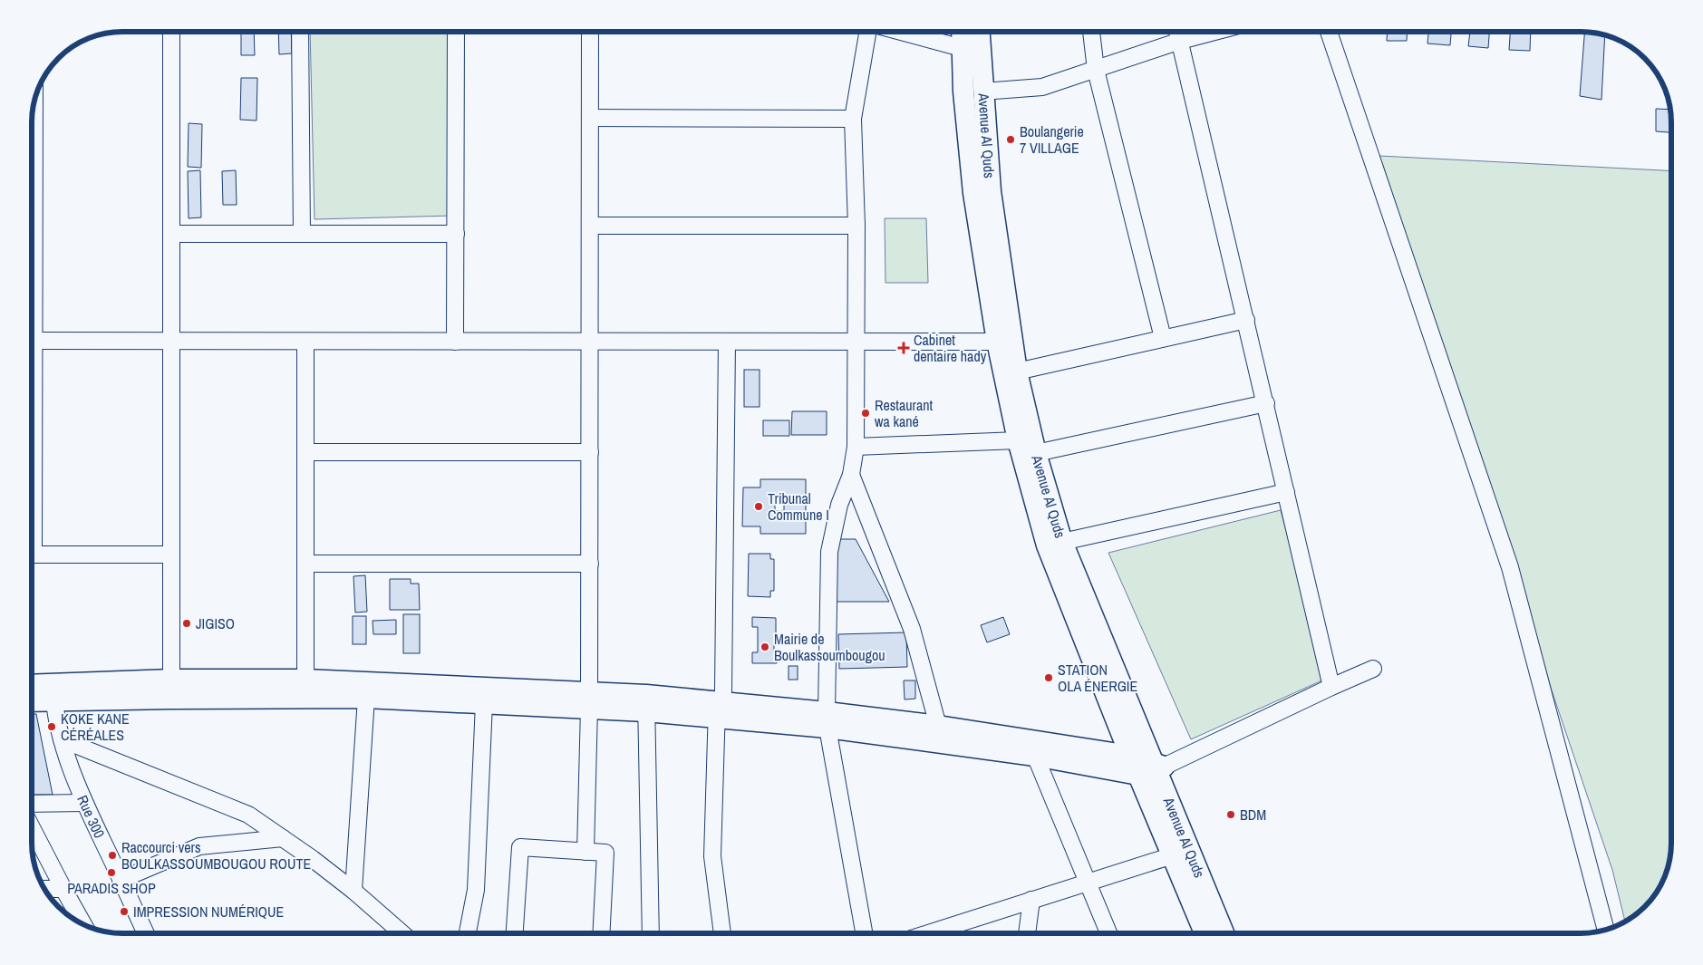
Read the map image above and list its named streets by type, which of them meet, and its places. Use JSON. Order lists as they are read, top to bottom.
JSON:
{
  "streets": {
    "main road": ["Avenue Al Quds"],
    "street": ["Rue 300"]
  },
  "places": {
    "other": [
      "Boulangerie 7 VILLAGE",
      "Restaurant wa kané",
      "Tribunal Commune I",
      "JIGISO",
      "Mairie de Boulkassoumbougou",
      "STATION OLA ÉNERGIE",
      "KOKE KANE CÉRÉALES",
      "BDM",
      "Raccourci vers BOULKASSOUMBOUGOU ROUTE",
      "PARADIS SHOP",
      "IMPRESSION NUMÉRIQUE"
    ],
    "health": ["Cabinet dentaire hady"]
  }
}
